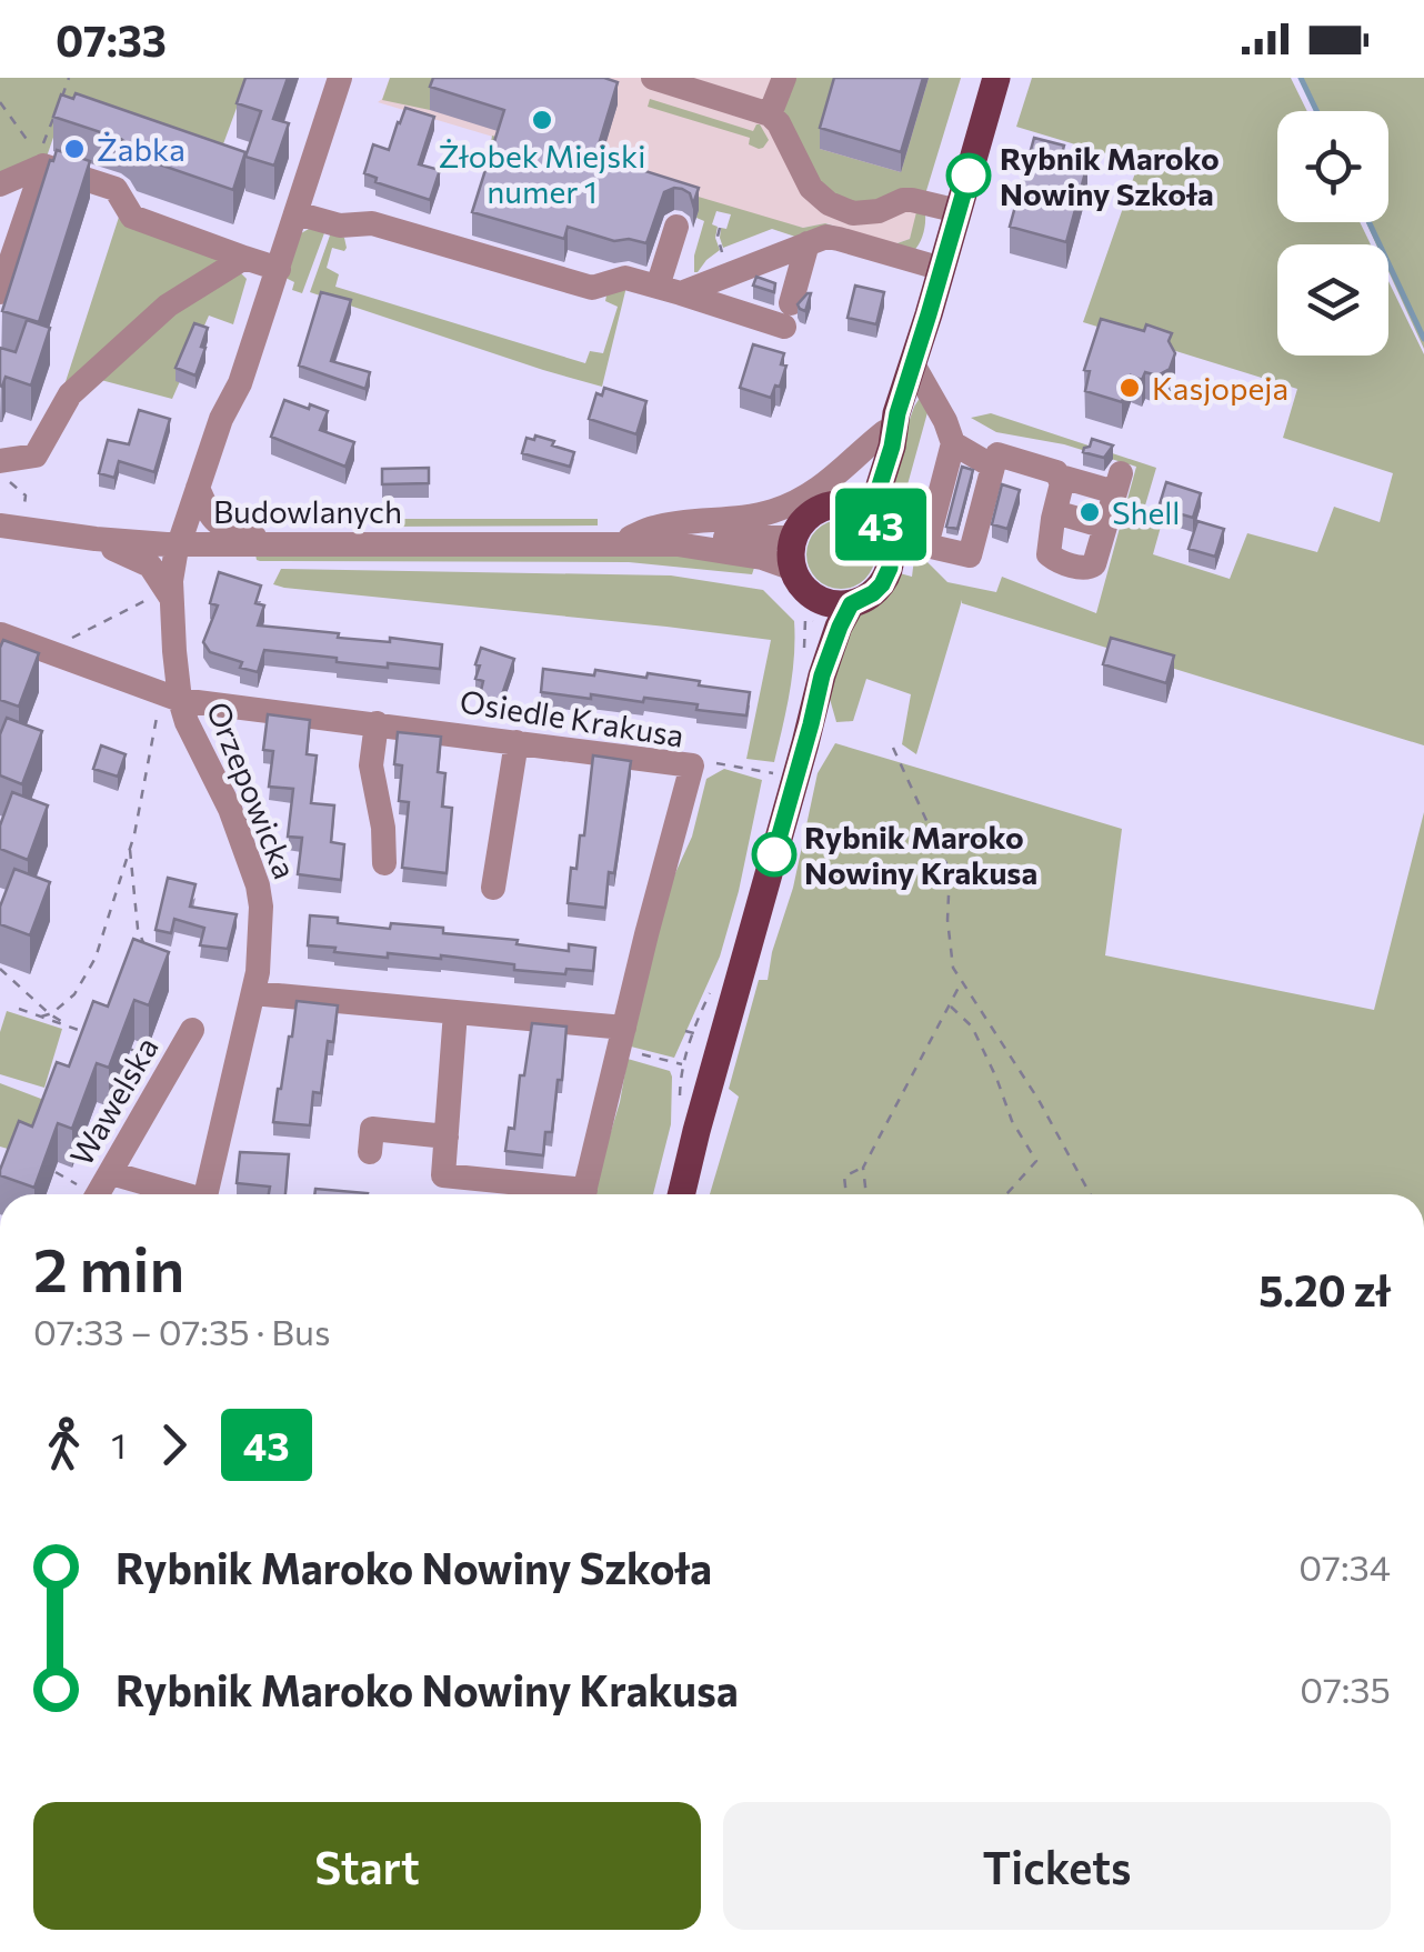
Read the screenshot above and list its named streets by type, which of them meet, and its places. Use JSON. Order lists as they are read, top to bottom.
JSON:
{
  "streets": {
    "street": [
      "Budowlanych",
      "Osiedle Krakusa",
      "Orzepowicka",
      "Wawelska"
    ]
  },
  "crossings": [
    ["Budowlanych", "Orzepowicka"],
    ["Osiedle Krakusa", "Orzepowicka"]
  ],
  "places": [
    "Żłobek Miejski numer 1",
    "Żabka",
    "Rybnik Maroko Nowiny Szkoła",
    "Kasjopeja",
    "Shell",
    "Rybnik Maroko Nowiny Krakusa"
  ],
  "lines": ["bus line 43"],
  "page": {
    "status": "07:33",
    "on_map": "43",
    "heading": ["2 min", "07:33 – 07:35 · Bus", "5.20 zł"],
    "legs": ["1", "43"],
    "list": [
      {
        "name": "Rybnik Maroko Nowiny Szkoła",
        "value": "07:34"
      },
      {
        "name": "Rybnik Maroko Nowiny Krakusa",
        "value": "07:35"
      }
    ],
    "buttons": ["Start", "Tickets"]
  }
}
